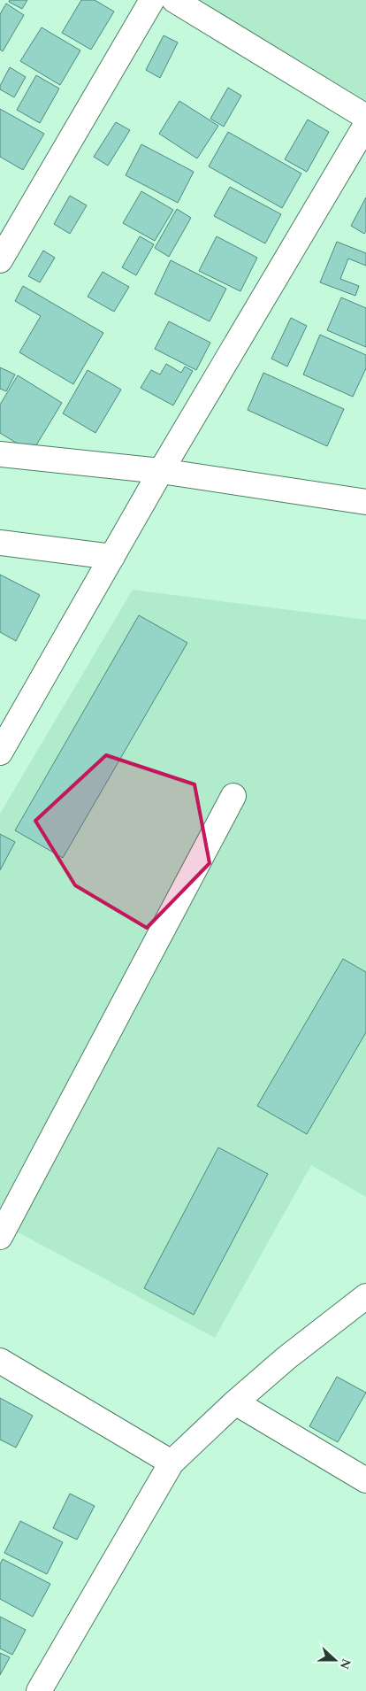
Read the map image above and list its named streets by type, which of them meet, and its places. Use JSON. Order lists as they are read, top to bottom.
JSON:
{
  "north": "right"
}
